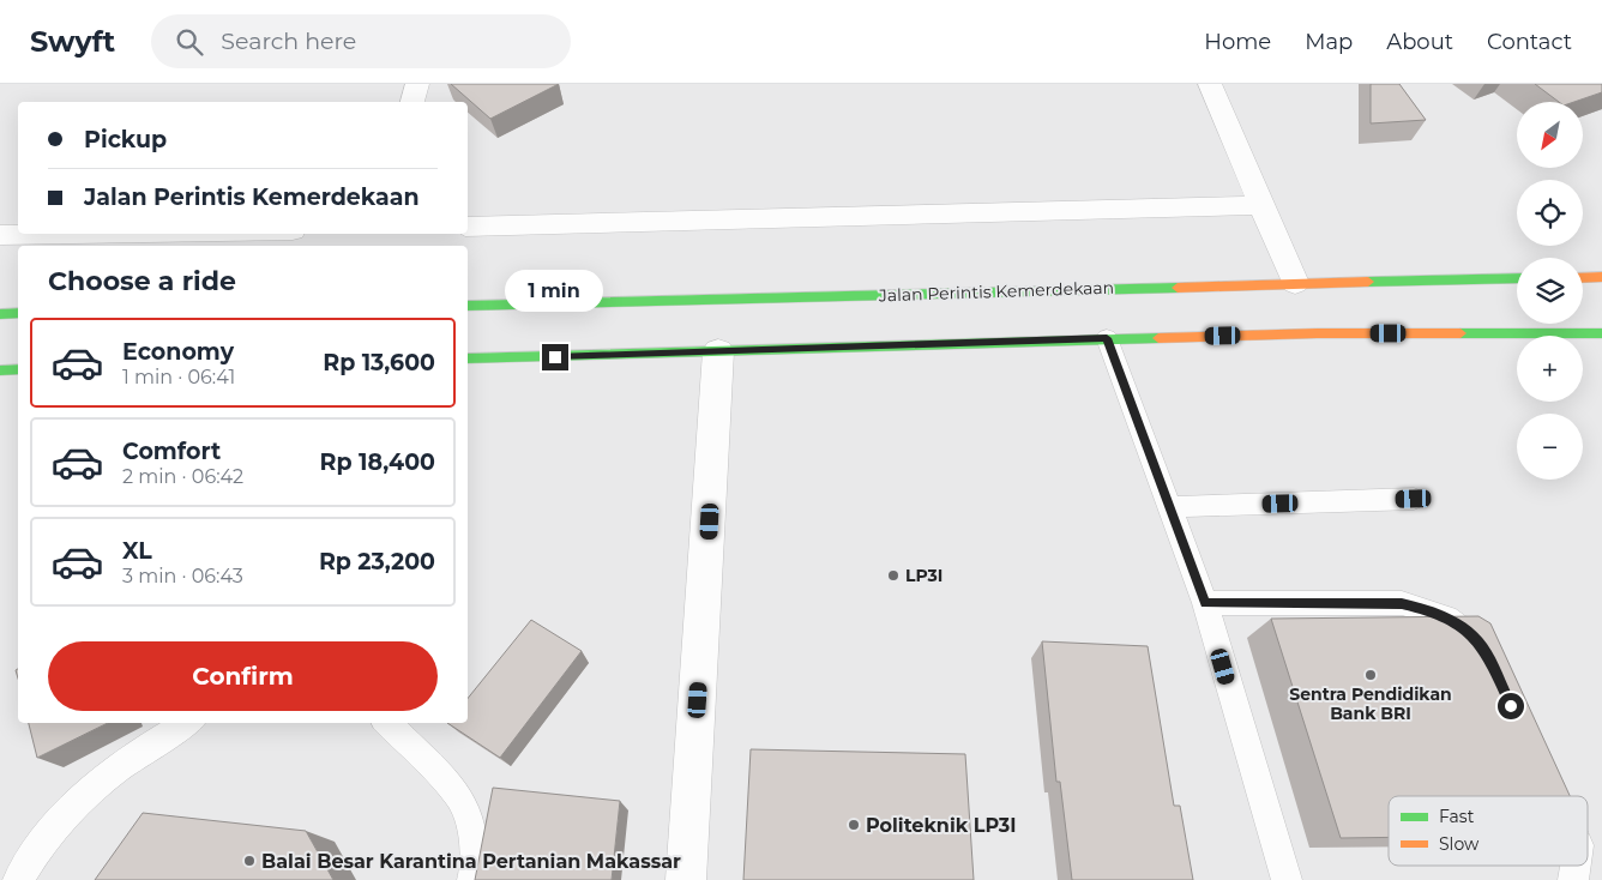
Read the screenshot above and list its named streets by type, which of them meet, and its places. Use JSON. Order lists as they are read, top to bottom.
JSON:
{
  "streets": {
    "highway": ["Jalan Perintis Kemerdekaan"]
  },
  "places": [
    "LP3I",
    "Sentra Pendidikan Bank BRI",
    "Politeknik LP3I",
    "Balai Besar Karantina Pertanian Makassar"
  ],
  "legend": ["Fast", "Slow"],
  "north": "bottom left",
  "page": {
    "header": "Swyft",
    "search": "Search here",
    "nav": [
      "Home",
      "Map",
      "About",
      "Contact"
    ],
    "map_buttons": ["+", "−"],
    "banner": ["Pickup", "Jalan Perintis Kemerdekaan"],
    "heading": "Choose a ride",
    "bubble": "1 min",
    "list": [
      {
        "name": "Economy",
        "note": "1 min · 06:41",
        "value": "Rp 13,600"
      },
      {
        "name": "Comfort",
        "note": "2 min · 06:42",
        "value": "Rp 18,400"
      },
      {
        "name": "XL",
        "note": "3 min · 06:43",
        "value": "Rp 23,200"
      }
    ],
    "buttons": "Confirm"
  }
}
